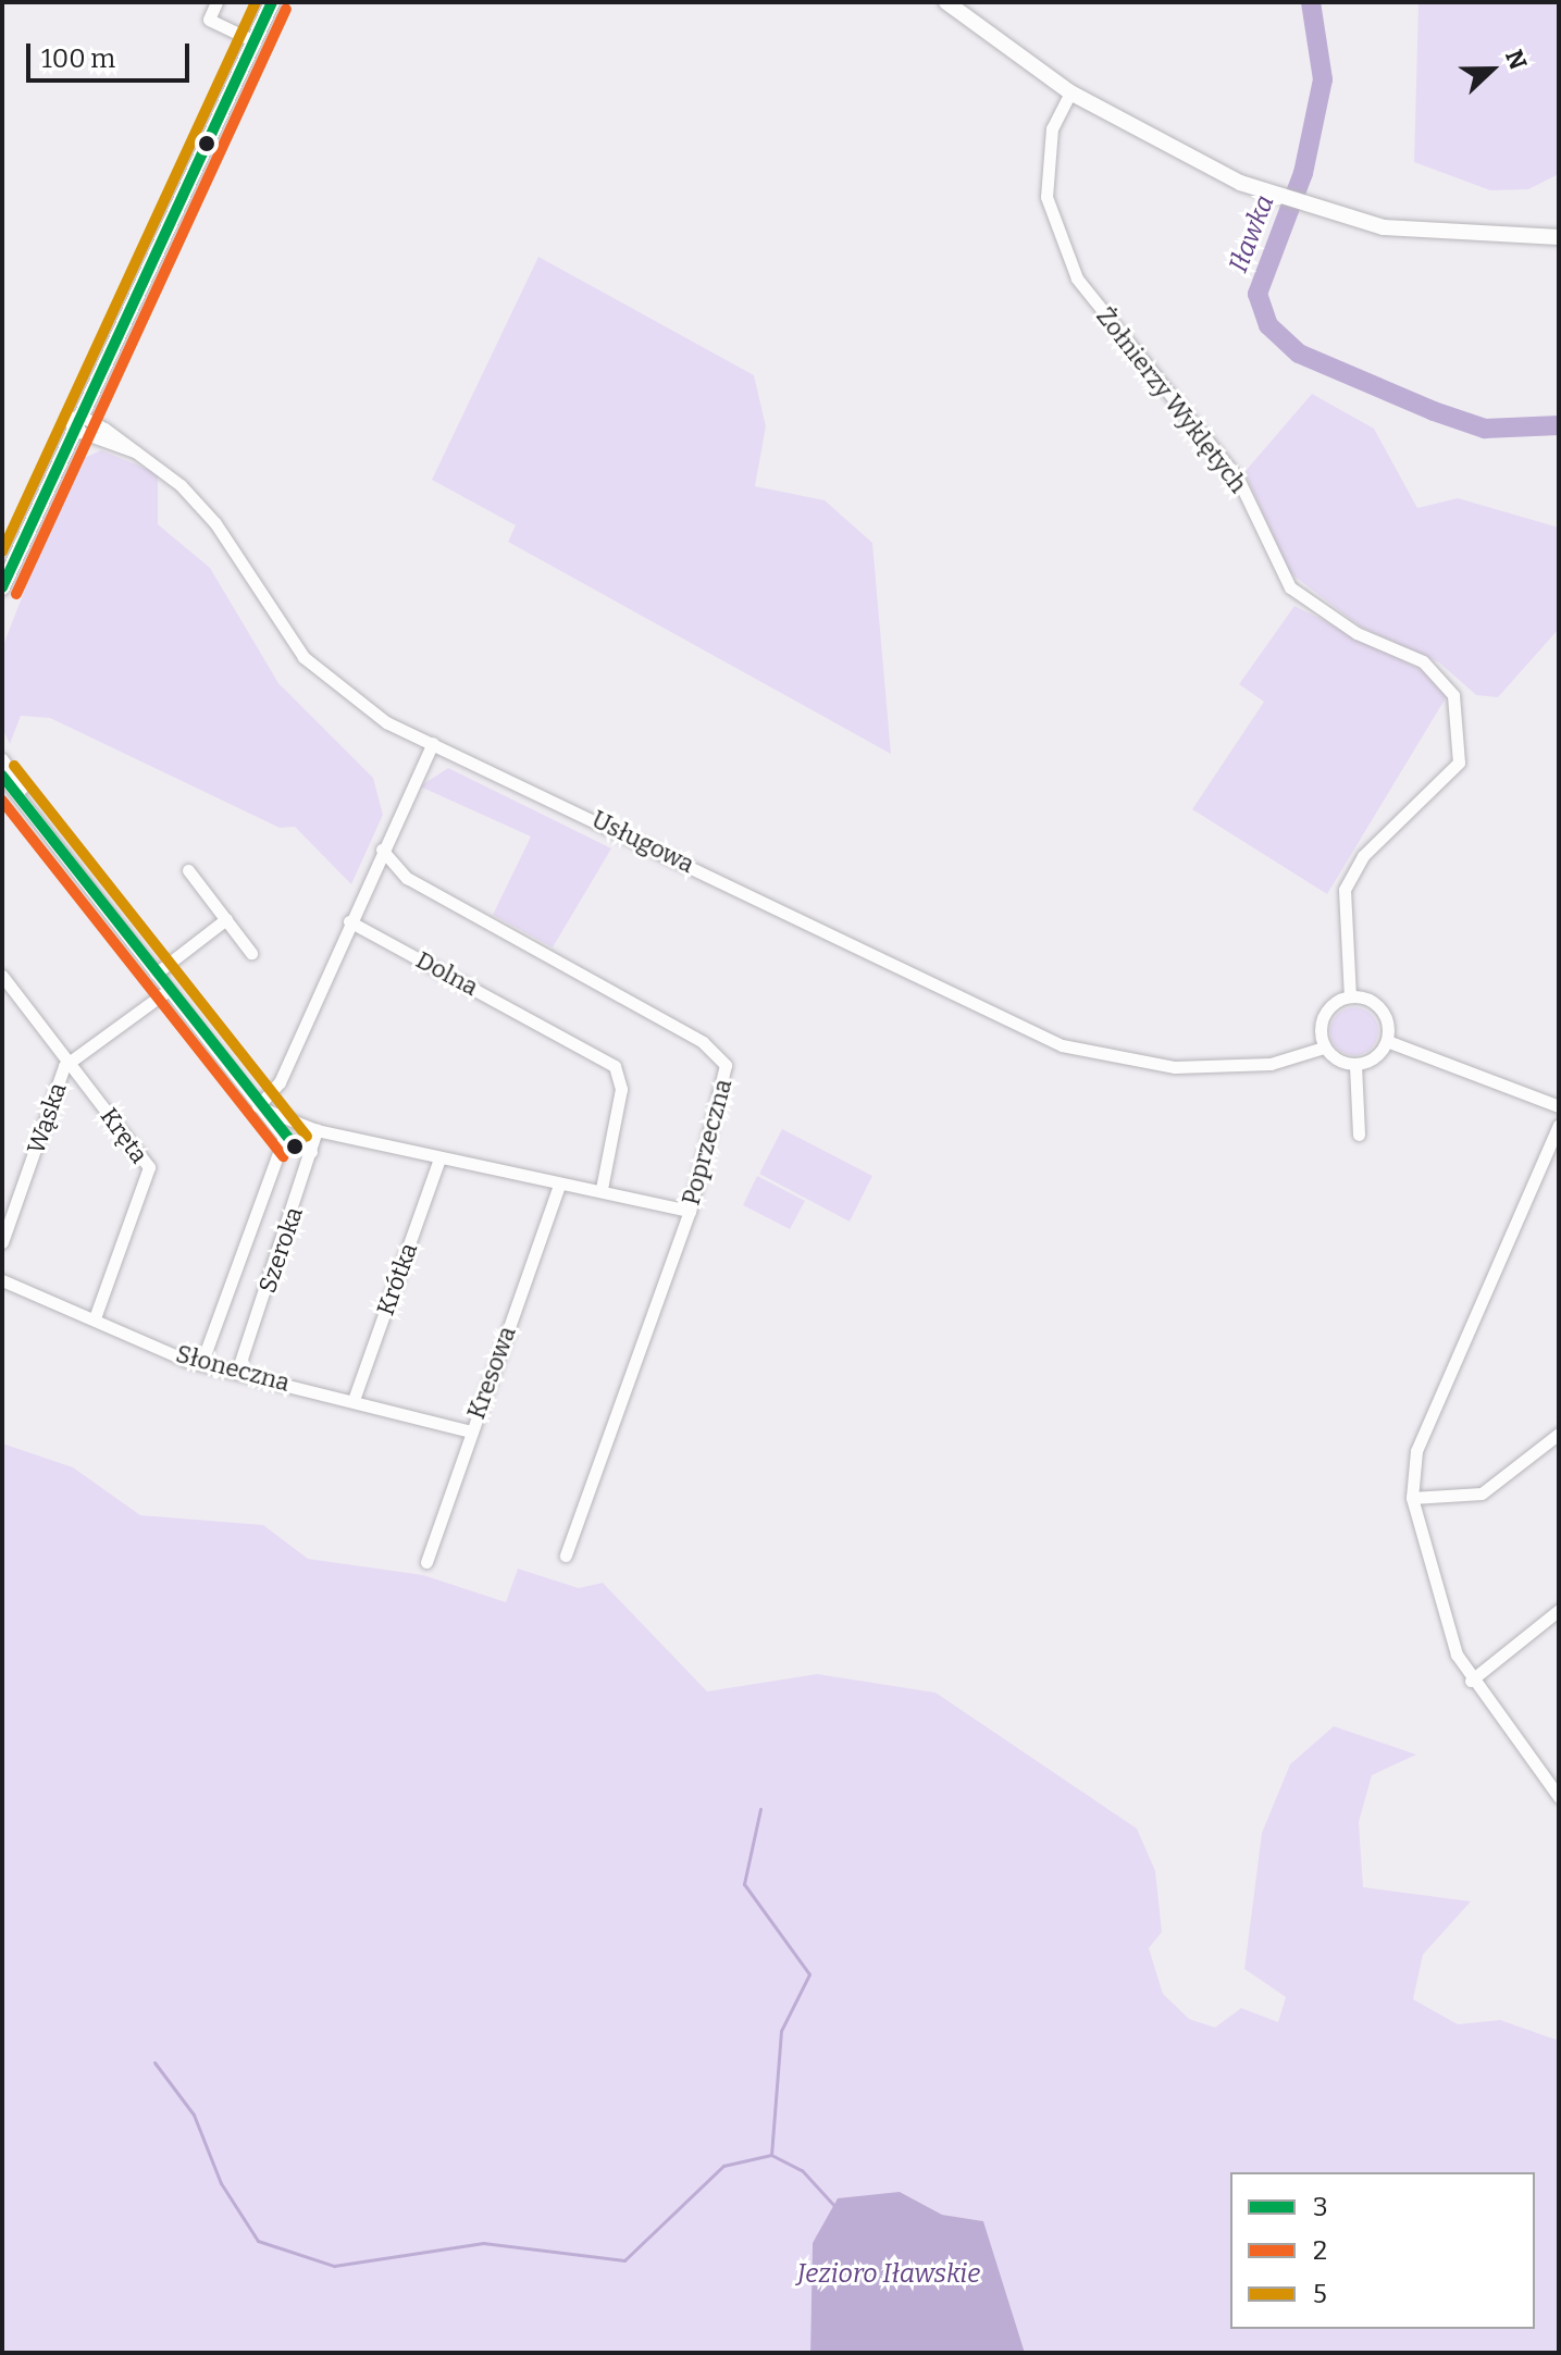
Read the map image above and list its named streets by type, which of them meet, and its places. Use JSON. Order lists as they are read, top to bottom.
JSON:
{
  "streets": {
    "street": [
      "Żołnierzy Wyklętych",
      "Usługowa",
      "Dolna",
      "Wąska",
      "Kręta",
      "Poprzeczna",
      "Szeroka",
      "Krótka",
      "Słoneczna",
      "Kresowa"
    ]
  },
  "crossings": [
    ["Żołnierzy Wyklętych", "Usługowa"],
    ["Wąska", "Kręta"],
    ["Kręta", "Słoneczna"],
    ["Szeroka", "Słoneczna"],
    ["Krótka", "Słoneczna"],
    ["Słoneczna", "Kresowa"]
  ],
  "water": ["Iławka", "Jezioro Iławskie"],
  "lines": ["transit line 3", "transit line 5", "transit line 2"],
  "legend": ["3", "2", "5"],
  "scale_bar": "100 m",
  "north": "right"
}
